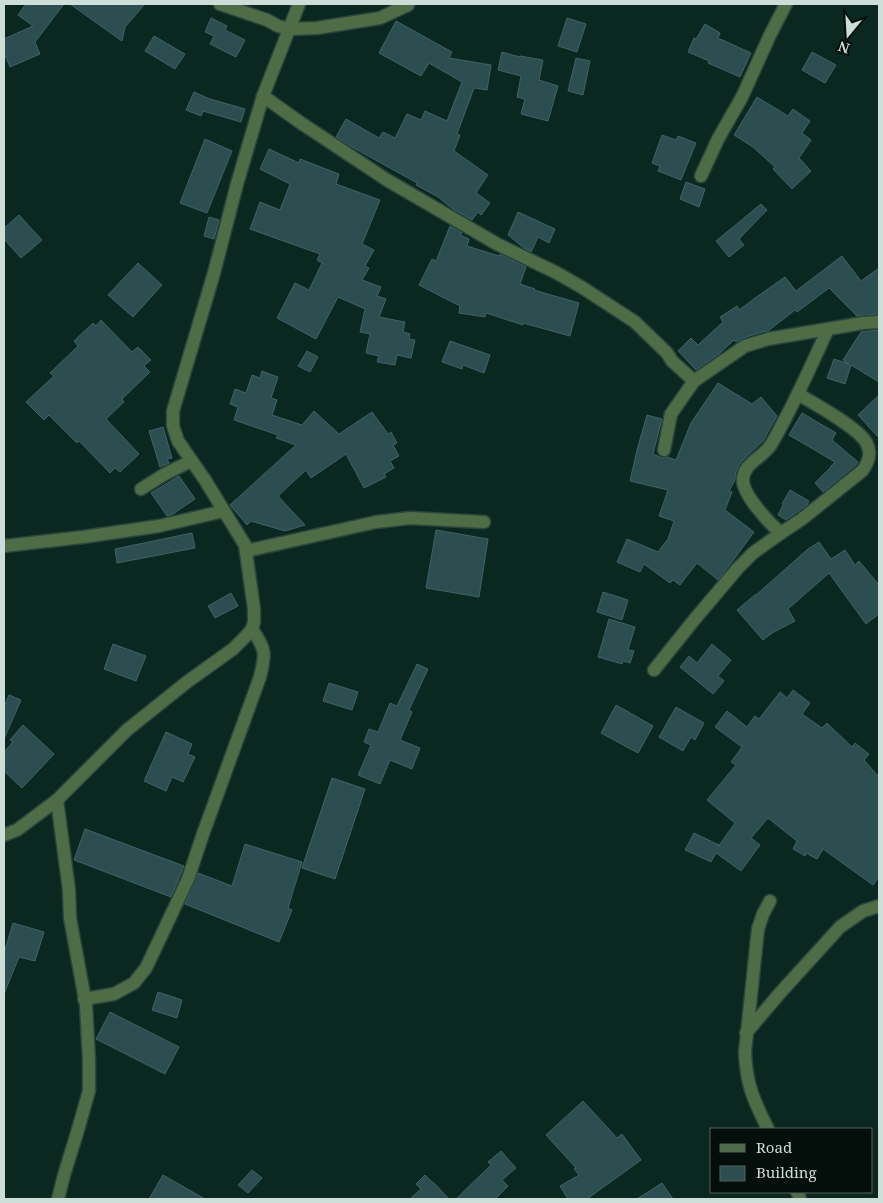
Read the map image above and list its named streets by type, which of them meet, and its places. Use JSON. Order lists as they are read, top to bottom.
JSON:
{
  "legend": ["Road", "Building"],
  "north": "bottom"
}
